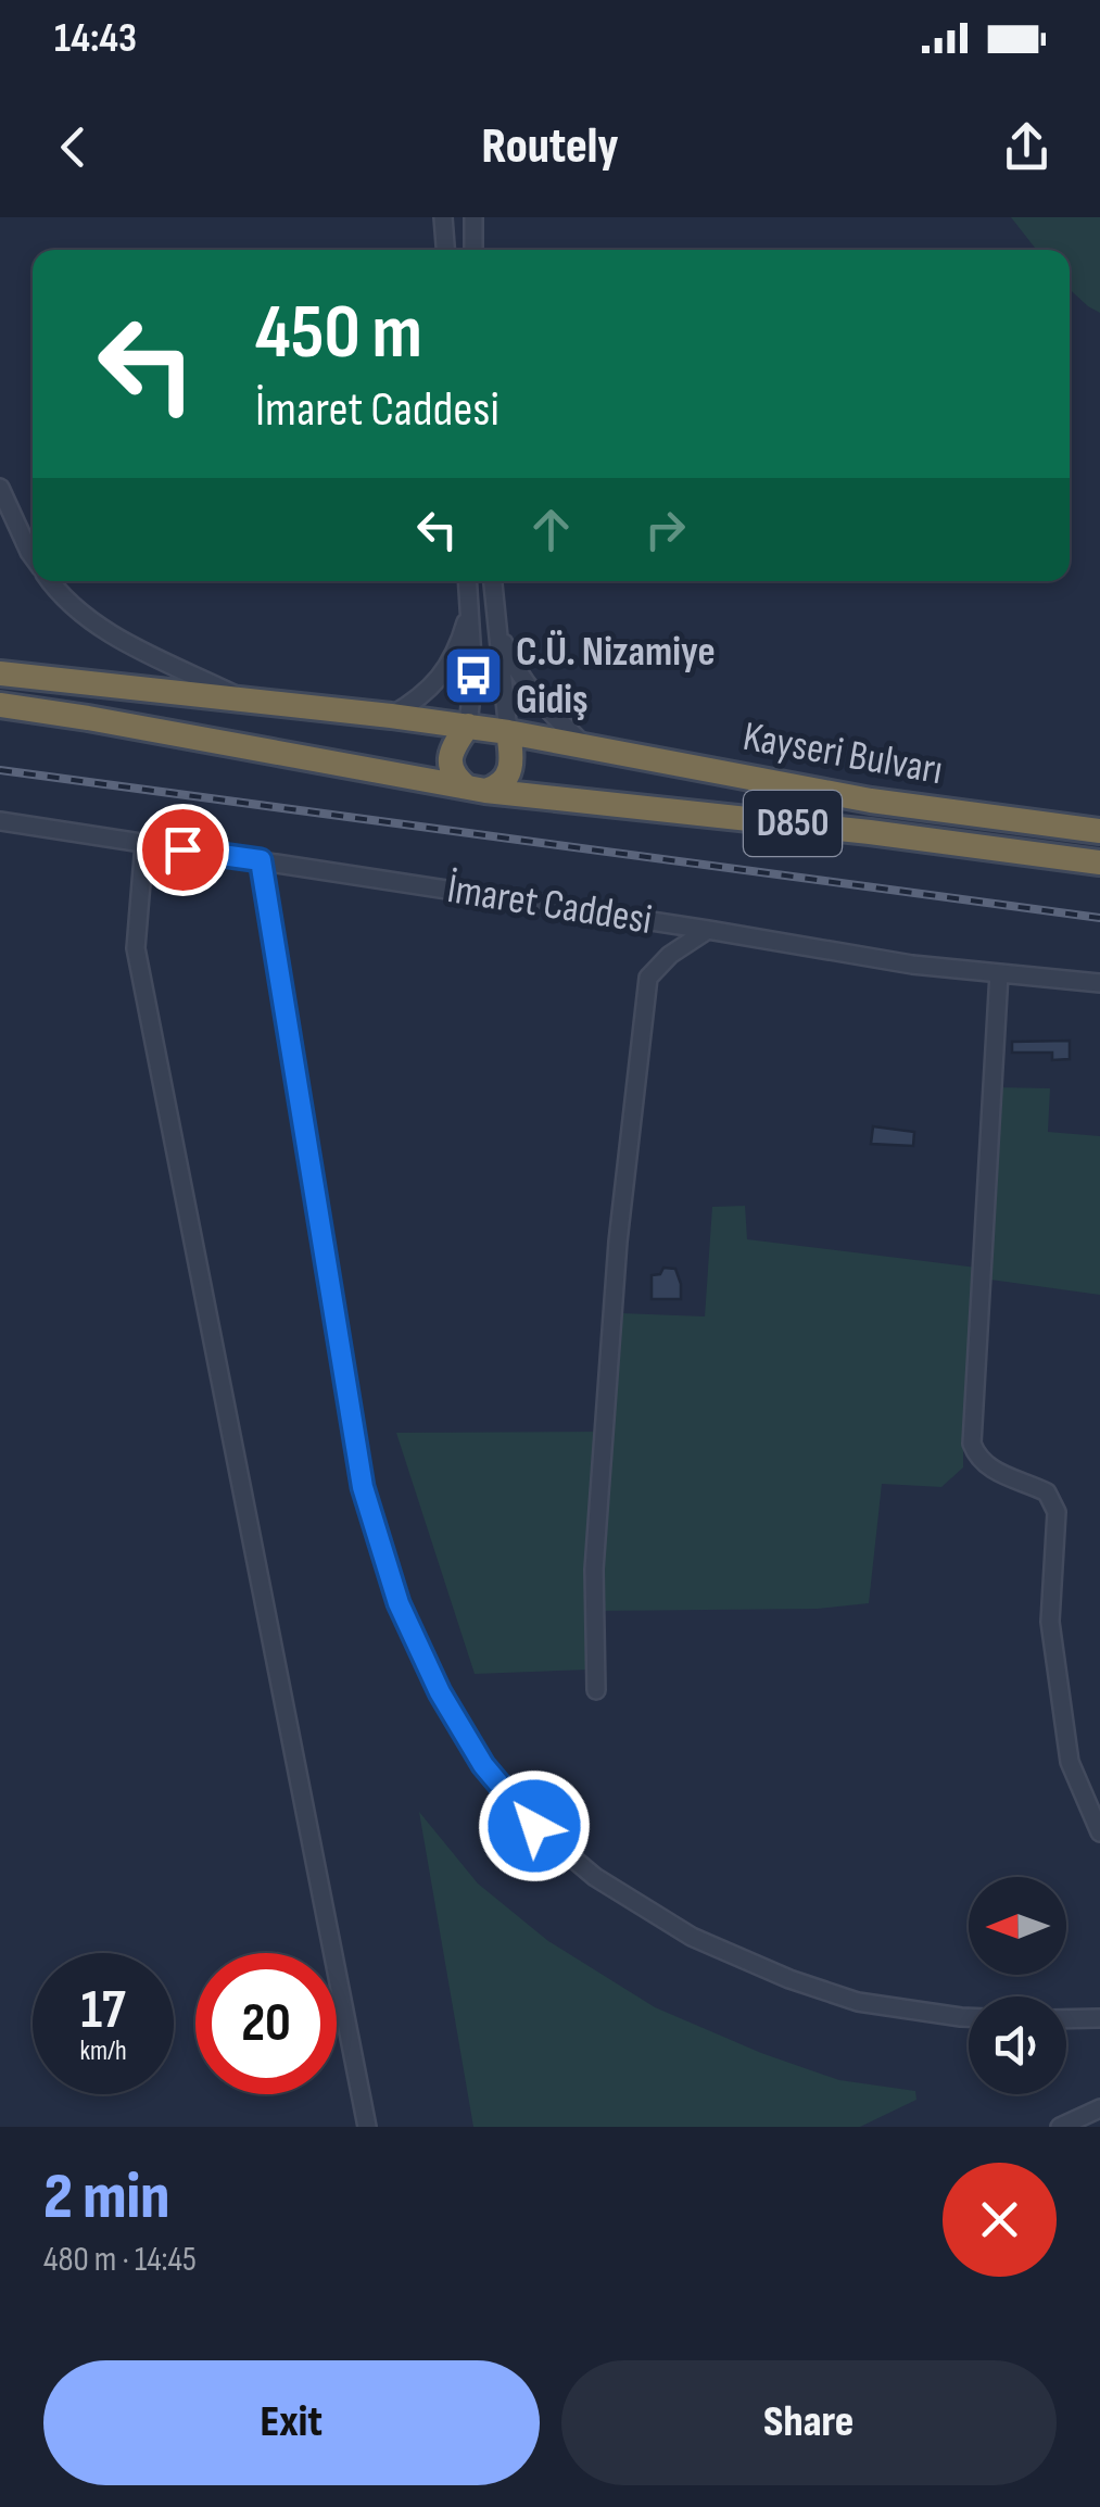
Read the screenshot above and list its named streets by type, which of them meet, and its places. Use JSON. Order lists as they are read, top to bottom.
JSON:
{
  "streets": {
    "highway": ["Kayseri Bulvarı", "D850"],
    "street": ["İmaret Caddesi"]
  },
  "places": {
    "bus stop": ["C.Ü. Nizamiye Gidiş"]
  },
  "north": "left",
  "page": {
    "status": "14:43",
    "header": "Routely",
    "turn": ["450 m", "İmaret Caddesi"],
    "speed": "17 km/h",
    "limit": "20",
    "heading": ["2 min", "480 m · 14:45"],
    "buttons": ["Exit", "Share"]
  }
}
